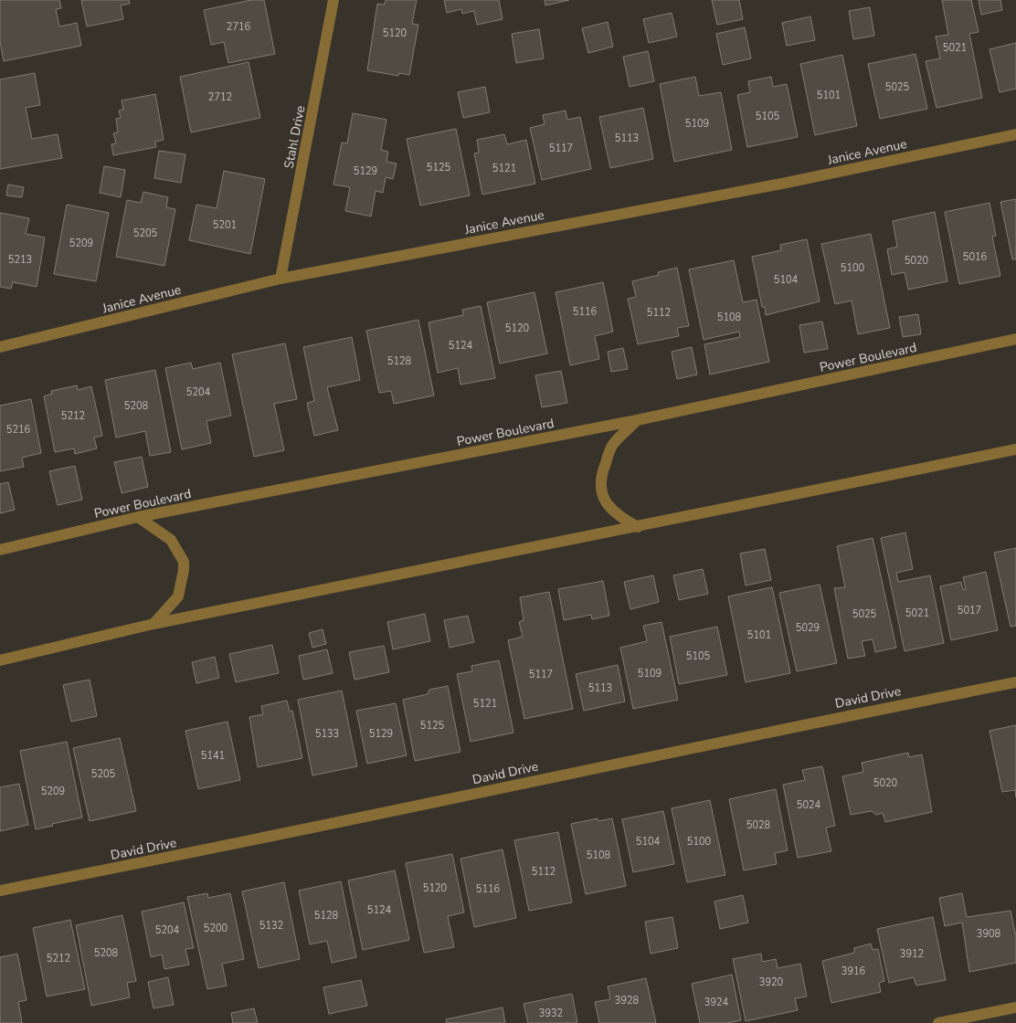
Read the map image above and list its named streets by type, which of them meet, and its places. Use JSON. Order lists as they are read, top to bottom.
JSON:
{
  "streets": {
    "street": [
      "Stahl Drive",
      "Janice Avenue",
      "Power Boulevard",
      "David Drive"
    ]
  },
  "crossings": [
    ["Stahl Drive", "Janice Avenue"]
  ],
  "house_numbers": [
    "2716",
    "5120",
    "5021",
    "5025",
    "5101",
    "2712",
    "5105",
    "5109",
    "5113",
    "5117",
    "5125",
    "5121",
    "5129",
    "5201",
    "5205",
    "5209",
    "5016",
    "5213",
    "5020",
    "5100",
    "5104",
    "5116",
    "5112",
    "5108",
    "5120",
    "5124",
    "5128",
    "5204",
    "5208",
    "5212",
    "5216",
    "5017",
    "5021",
    "5025",
    "5029",
    "5101",
    "5105",
    "5109",
    "5117",
    "5113",
    "5121",
    "5125",
    "5133",
    "5129",
    "5141",
    "5205",
    "5020",
    "5209",
    "5024",
    "5028",
    "5104",
    "5100",
    "5108",
    "5112",
    "5120",
    "5116",
    "5124",
    "5128",
    "5132",
    "5200",
    "5204",
    "3908",
    "5208",
    "3912",
    "5212",
    "3916",
    "3920",
    "3928",
    "3924",
    "3932"
  ]
}
